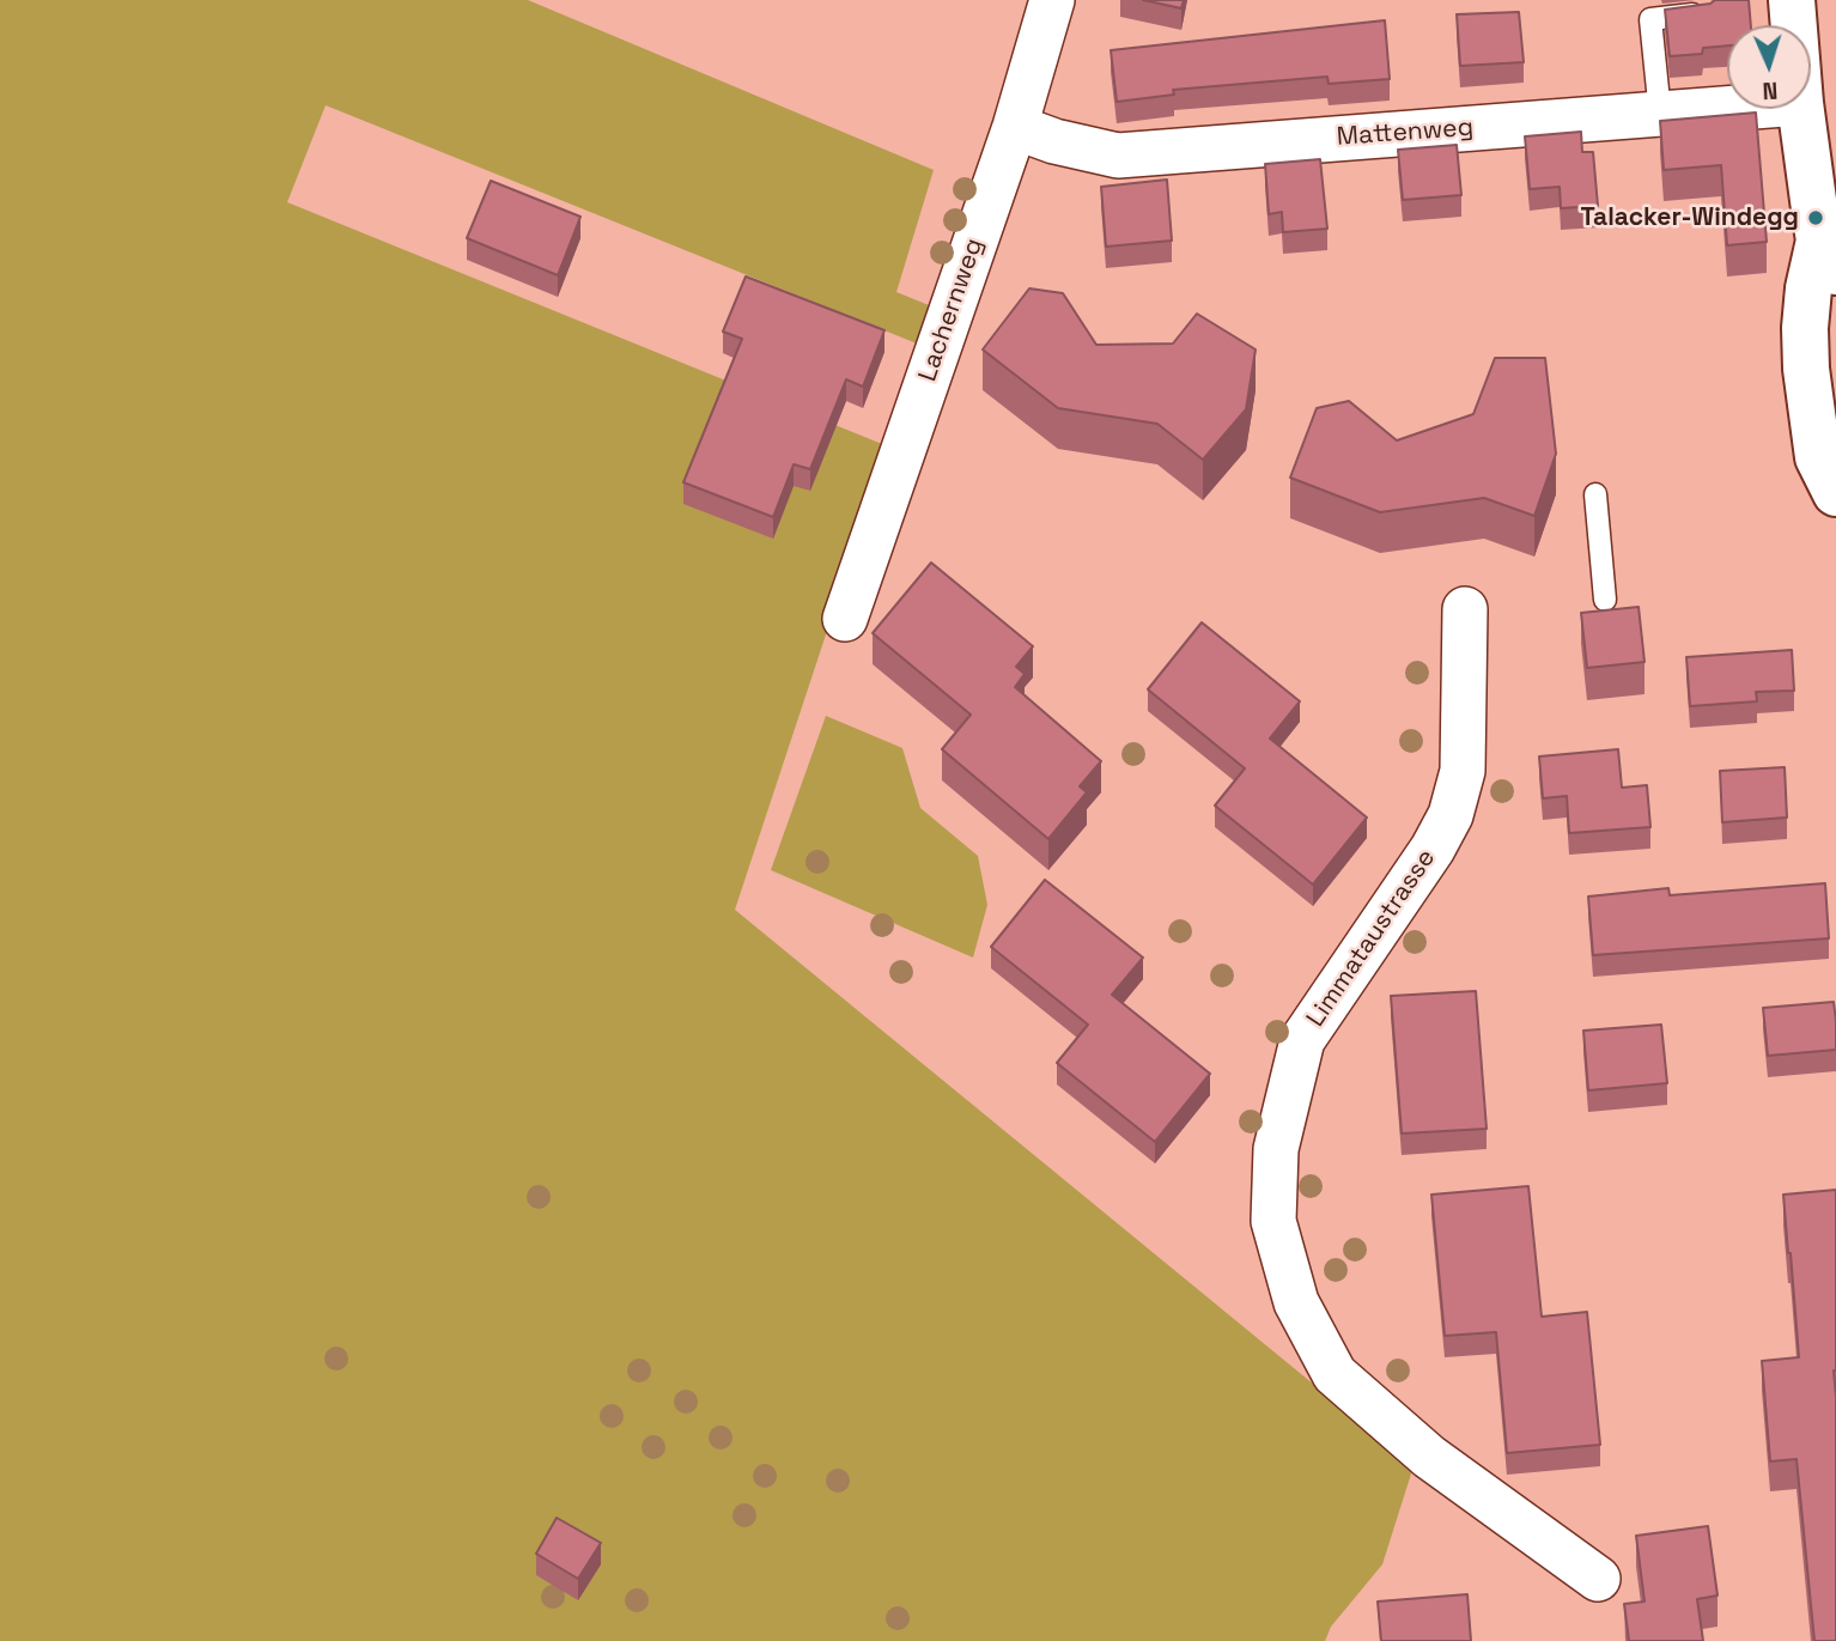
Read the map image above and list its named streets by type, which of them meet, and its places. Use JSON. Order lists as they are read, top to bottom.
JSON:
{
  "streets": {
    "street": ["Mattenweg", "Lachernweg", "Limmataustrasse"]
  },
  "crossings": [
    ["Mattenweg", "Lachernweg"]
  ],
  "places": ["Talacker-Windegg"],
  "north": "bottom"
}
